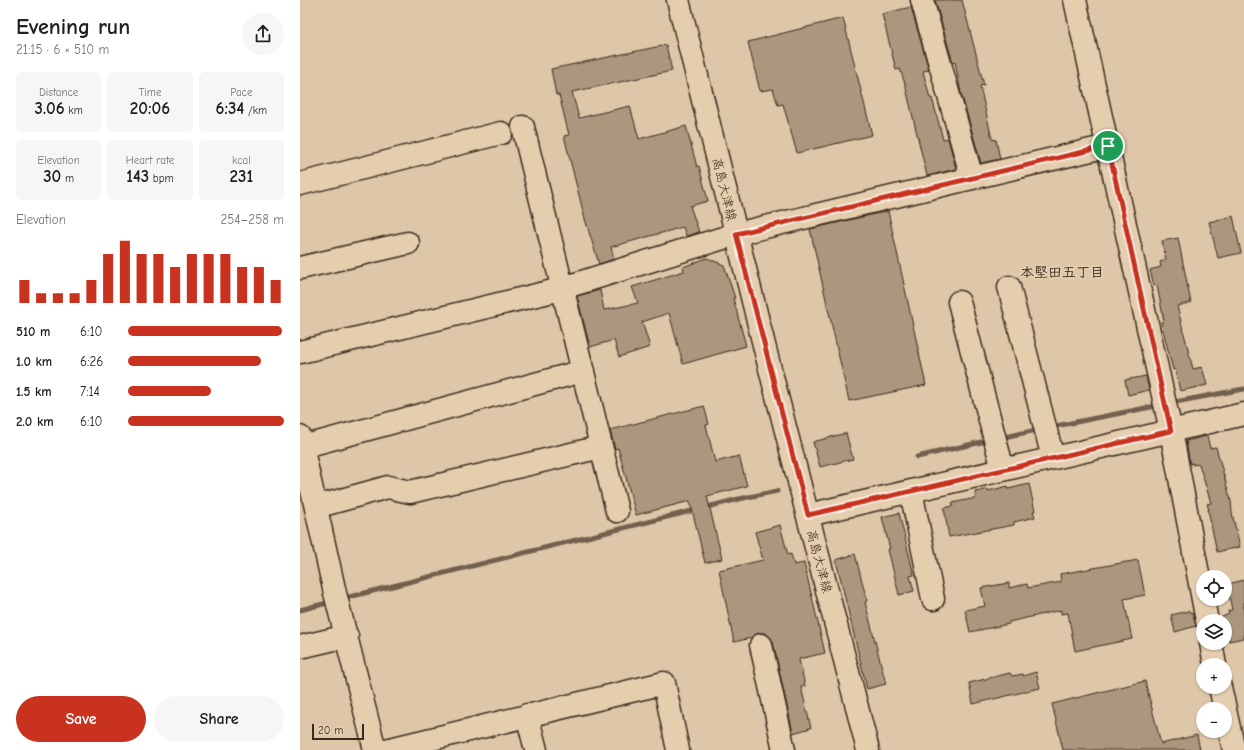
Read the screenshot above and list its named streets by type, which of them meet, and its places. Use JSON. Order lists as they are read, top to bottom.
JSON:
{
  "streets": {
    "street": ["高島大津線"]
  },
  "districts": ["本堅田五丁目"],
  "scale_bar": "20 m",
  "page": {
    "heading": ["Evening run", "21:15 · 6 × 510 m"],
    "stats": [
      ["Distance", "3.06 km"],
      ["Time", "20:06"],
      ["Pace", "6:34 /km"],
      ["Elevation", "30 m"],
      ["Heart rate", "143 bpm"],
      ["kcal", "231"]
    ],
    "chart": ["Elevation", "254–258 m"],
    "list": [
      {
        "name": "510 m",
        "note": "6:10"
      },
      {
        "name": "1.0 km",
        "note": "6:26"
      },
      {
        "name": "1.5 km",
        "note": "7:14"
      },
      {
        "name": "2.0 km",
        "note": "6:10"
      }
    ],
    "map_buttons": ["+", "−"],
    "buttons": ["Save", "Share"],
    "scale": "20 m"
  }
}
